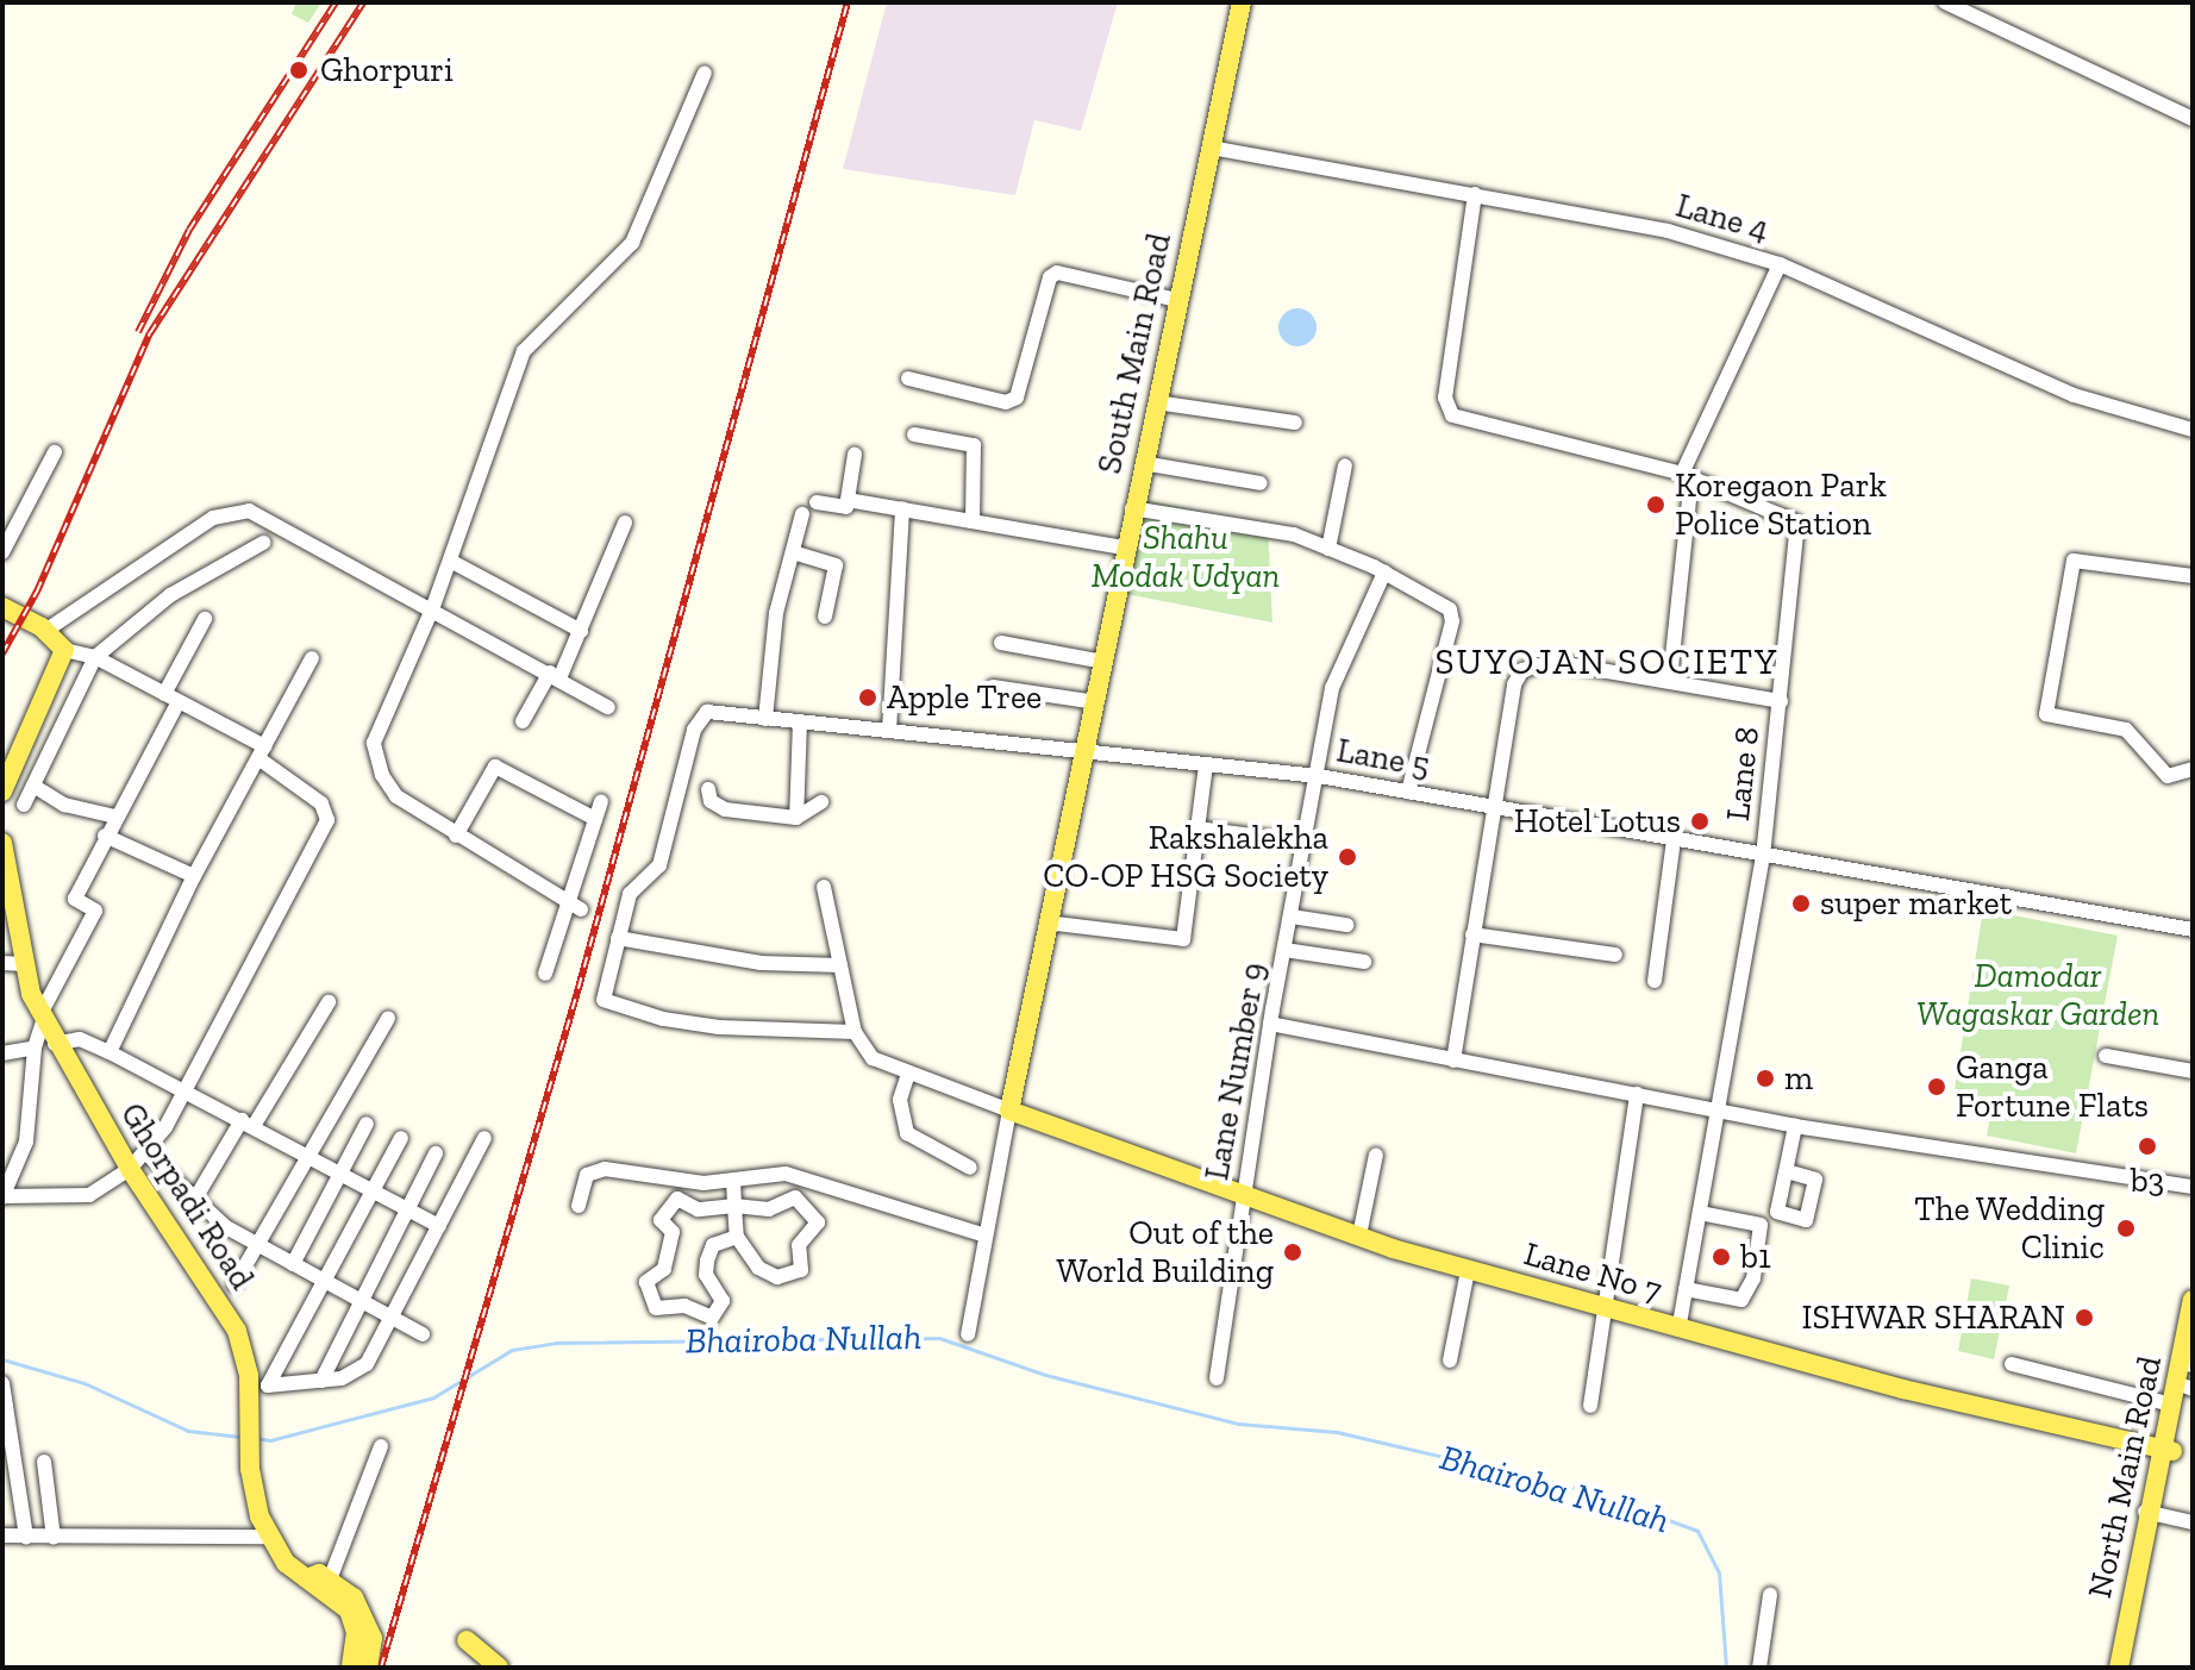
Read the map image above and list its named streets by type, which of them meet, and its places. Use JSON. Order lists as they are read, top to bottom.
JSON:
{
  "streets": {
    "main road": [
      "South Main Road",
      "Ghorpadi Road",
      "Lane No 7",
      "North Main Road"
    ],
    "street": [
      "Lane 4",
      "Lane 5",
      "Lane 8",
      "Lane Number 9"
    ]
  },
  "crossings": [
    ["Lane 4", "South Main Road"],
    ["Lane 4", "Lane 8"],
    ["South Main Road", "Lane 5"],
    ["South Main Road", "Lane No 7"],
    ["Lane 5", "Lane 8"],
    ["Lane 5", "Lane Number 9"],
    ["Lane 8", "Lane No 7"],
    ["Lane Number 9", "Lane No 7"],
    ["Lane No 7", "North Main Road"]
  ],
  "districts": ["SUYOJAN SOCIETY"],
  "water": ["Bhairoba Nullah"],
  "parks": ["Shahu Modak Udyan", "Damodar Wagaskar Garden"],
  "places": [
    "Ghorpuri",
    "Koregaon Park Police Station",
    "Apple Tree",
    "Hotel Lotus",
    "Rakshalekha CO-OP HSG Society",
    "super market",
    "m",
    "Ganga Fortune Flats",
    "b3",
    "The Wedding Clinic",
    "Out of the World Building",
    "b1",
    "ISHWAR SHARAN"
  ]
}
